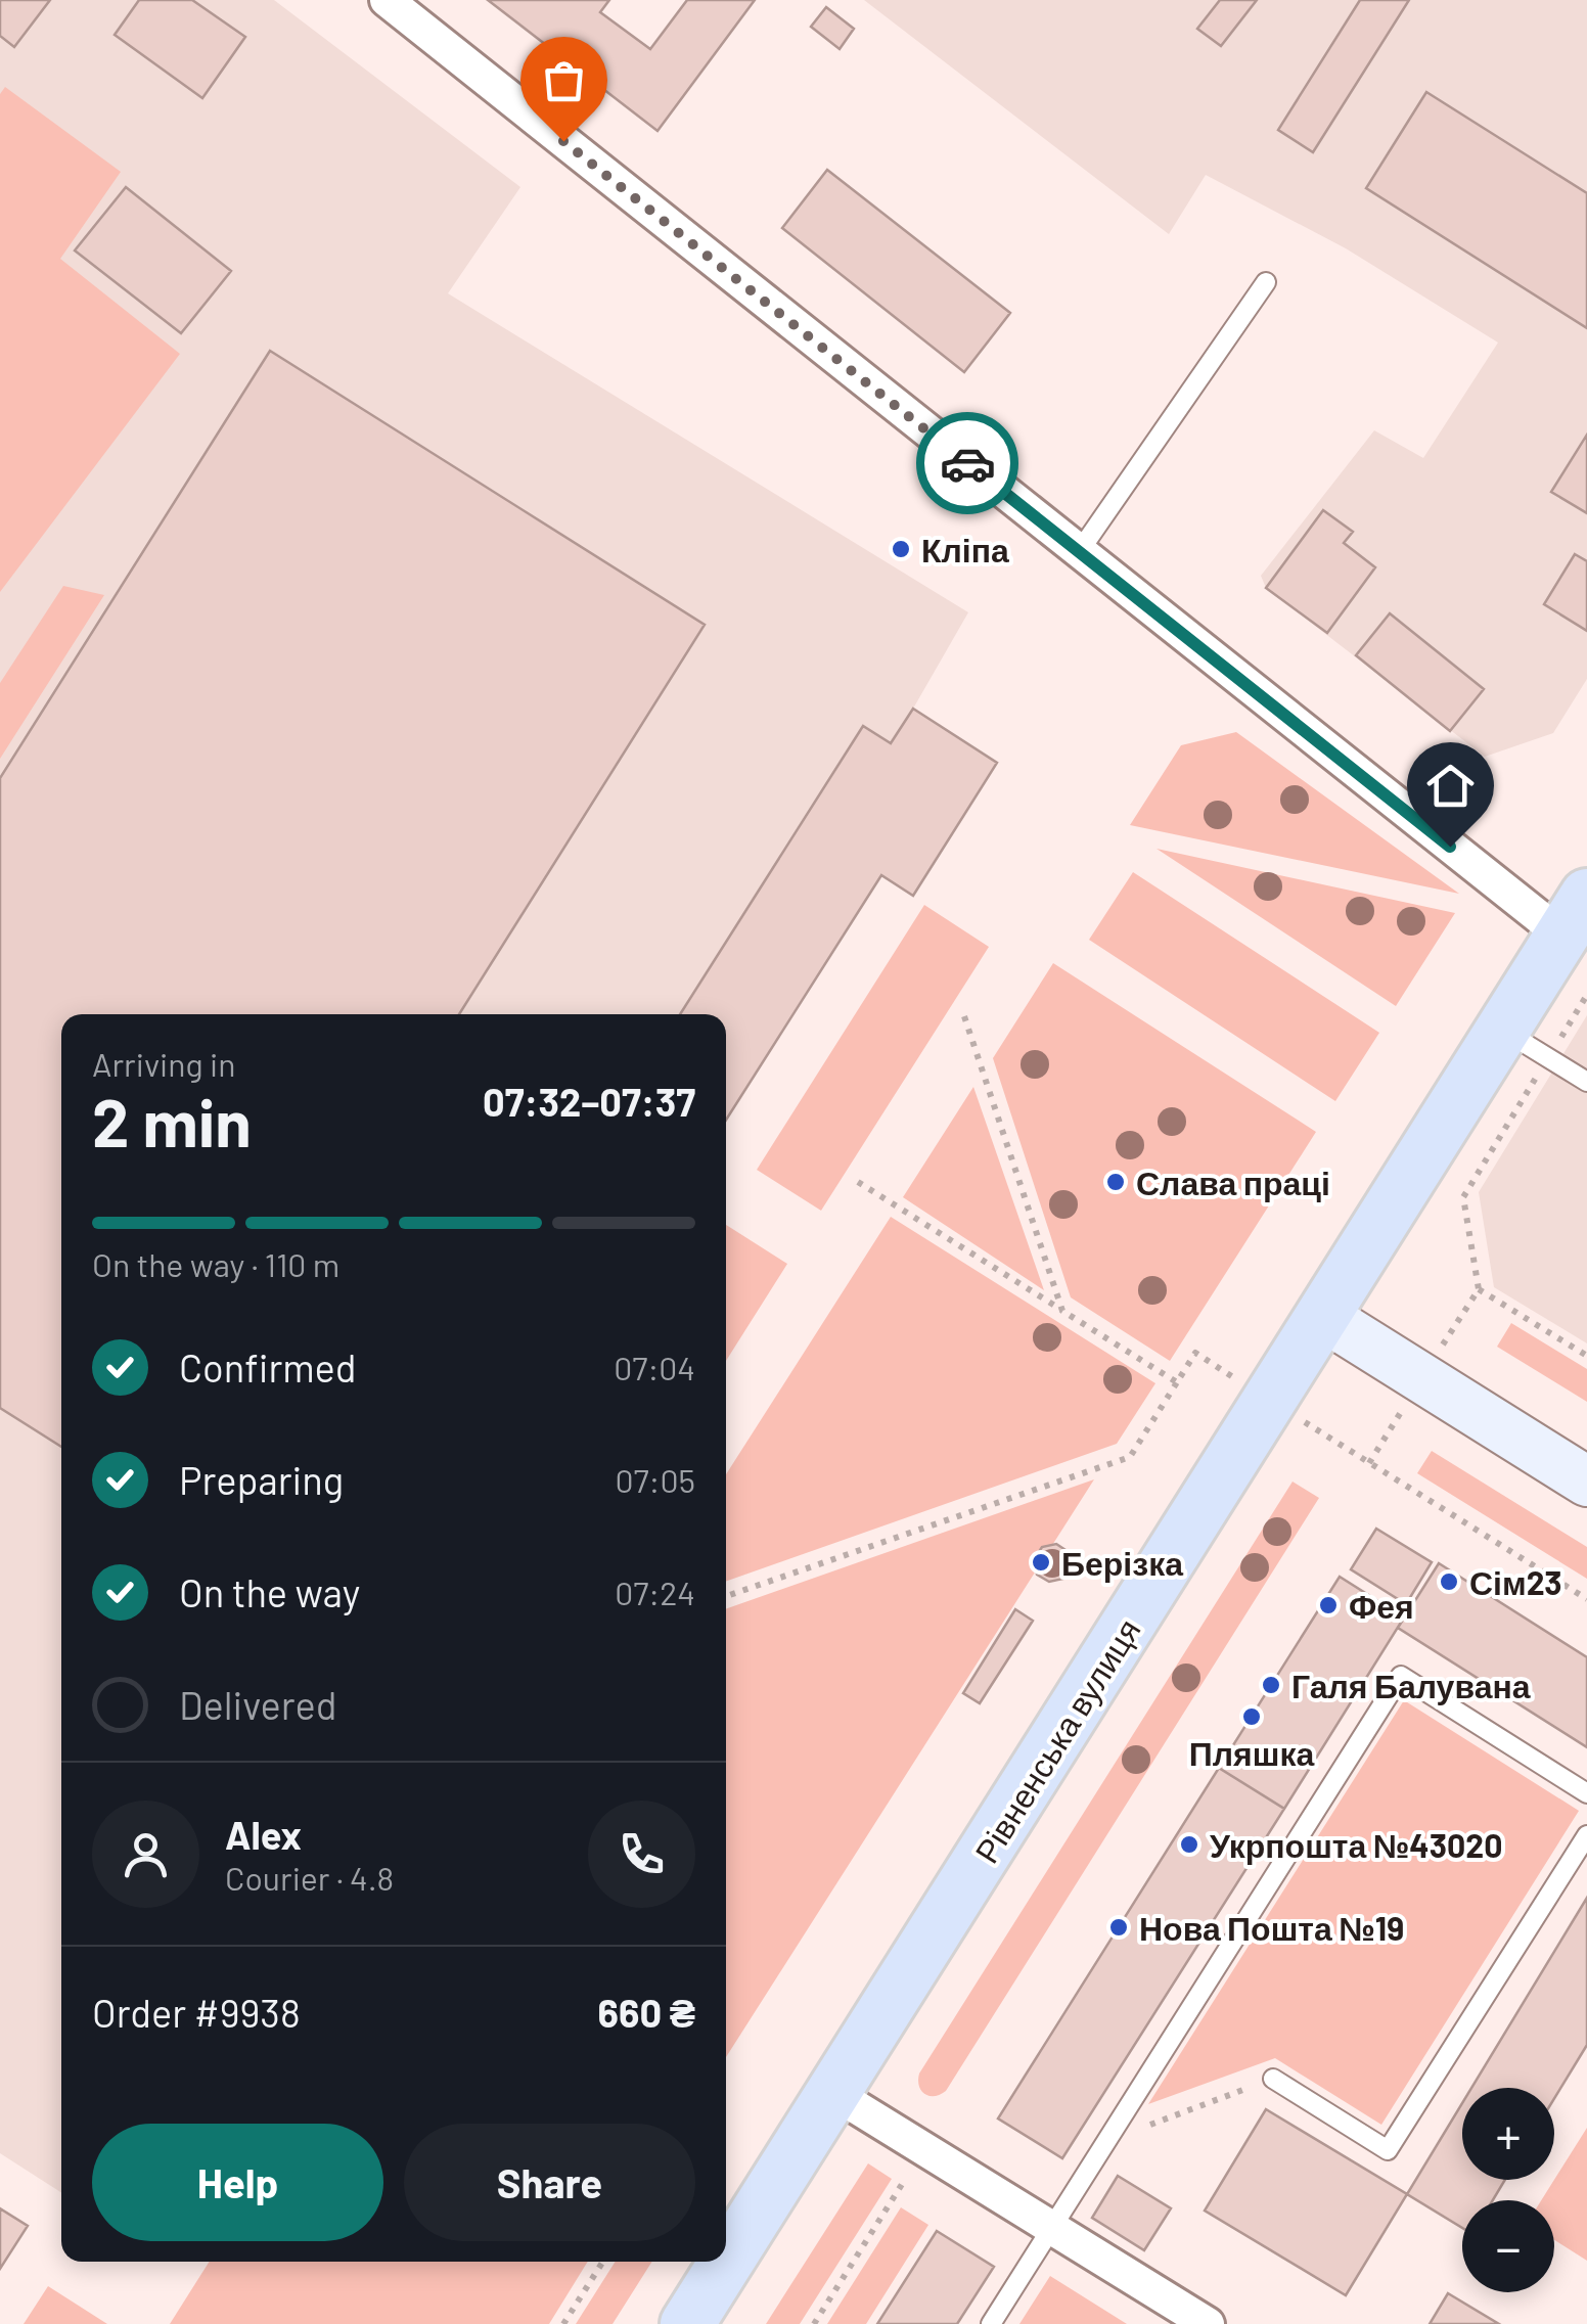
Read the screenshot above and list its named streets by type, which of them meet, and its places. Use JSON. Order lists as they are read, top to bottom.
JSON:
{
  "streets": {
    "main road": ["Рівненська вулиця"]
  },
  "places": [
    "Кліпа",
    "Слава праці",
    "Берізка",
    "Сім23",
    "Фея",
    "Галя Балувана",
    "Пляшка",
    "Укрпошта №43020",
    "Нова Пошта №19"
  ],
  "page": {
    "heading": ["2 min", "Arriving in", "07:32–07:37"],
    "panel": [
      "Alex",
      "Courier · 4.8",
      "Order #9938",
      "660 ₴"
    ],
    "bar": "On the way · 110 m",
    "list": [
      ["Confirmed", "07:04"],
      ["Preparing", "07:05"],
      ["On the way", "07:24"],
      "Delivered"
    ],
    "map_buttons": ["+", "−"],
    "buttons": ["Help", "Share"]
  }
}
